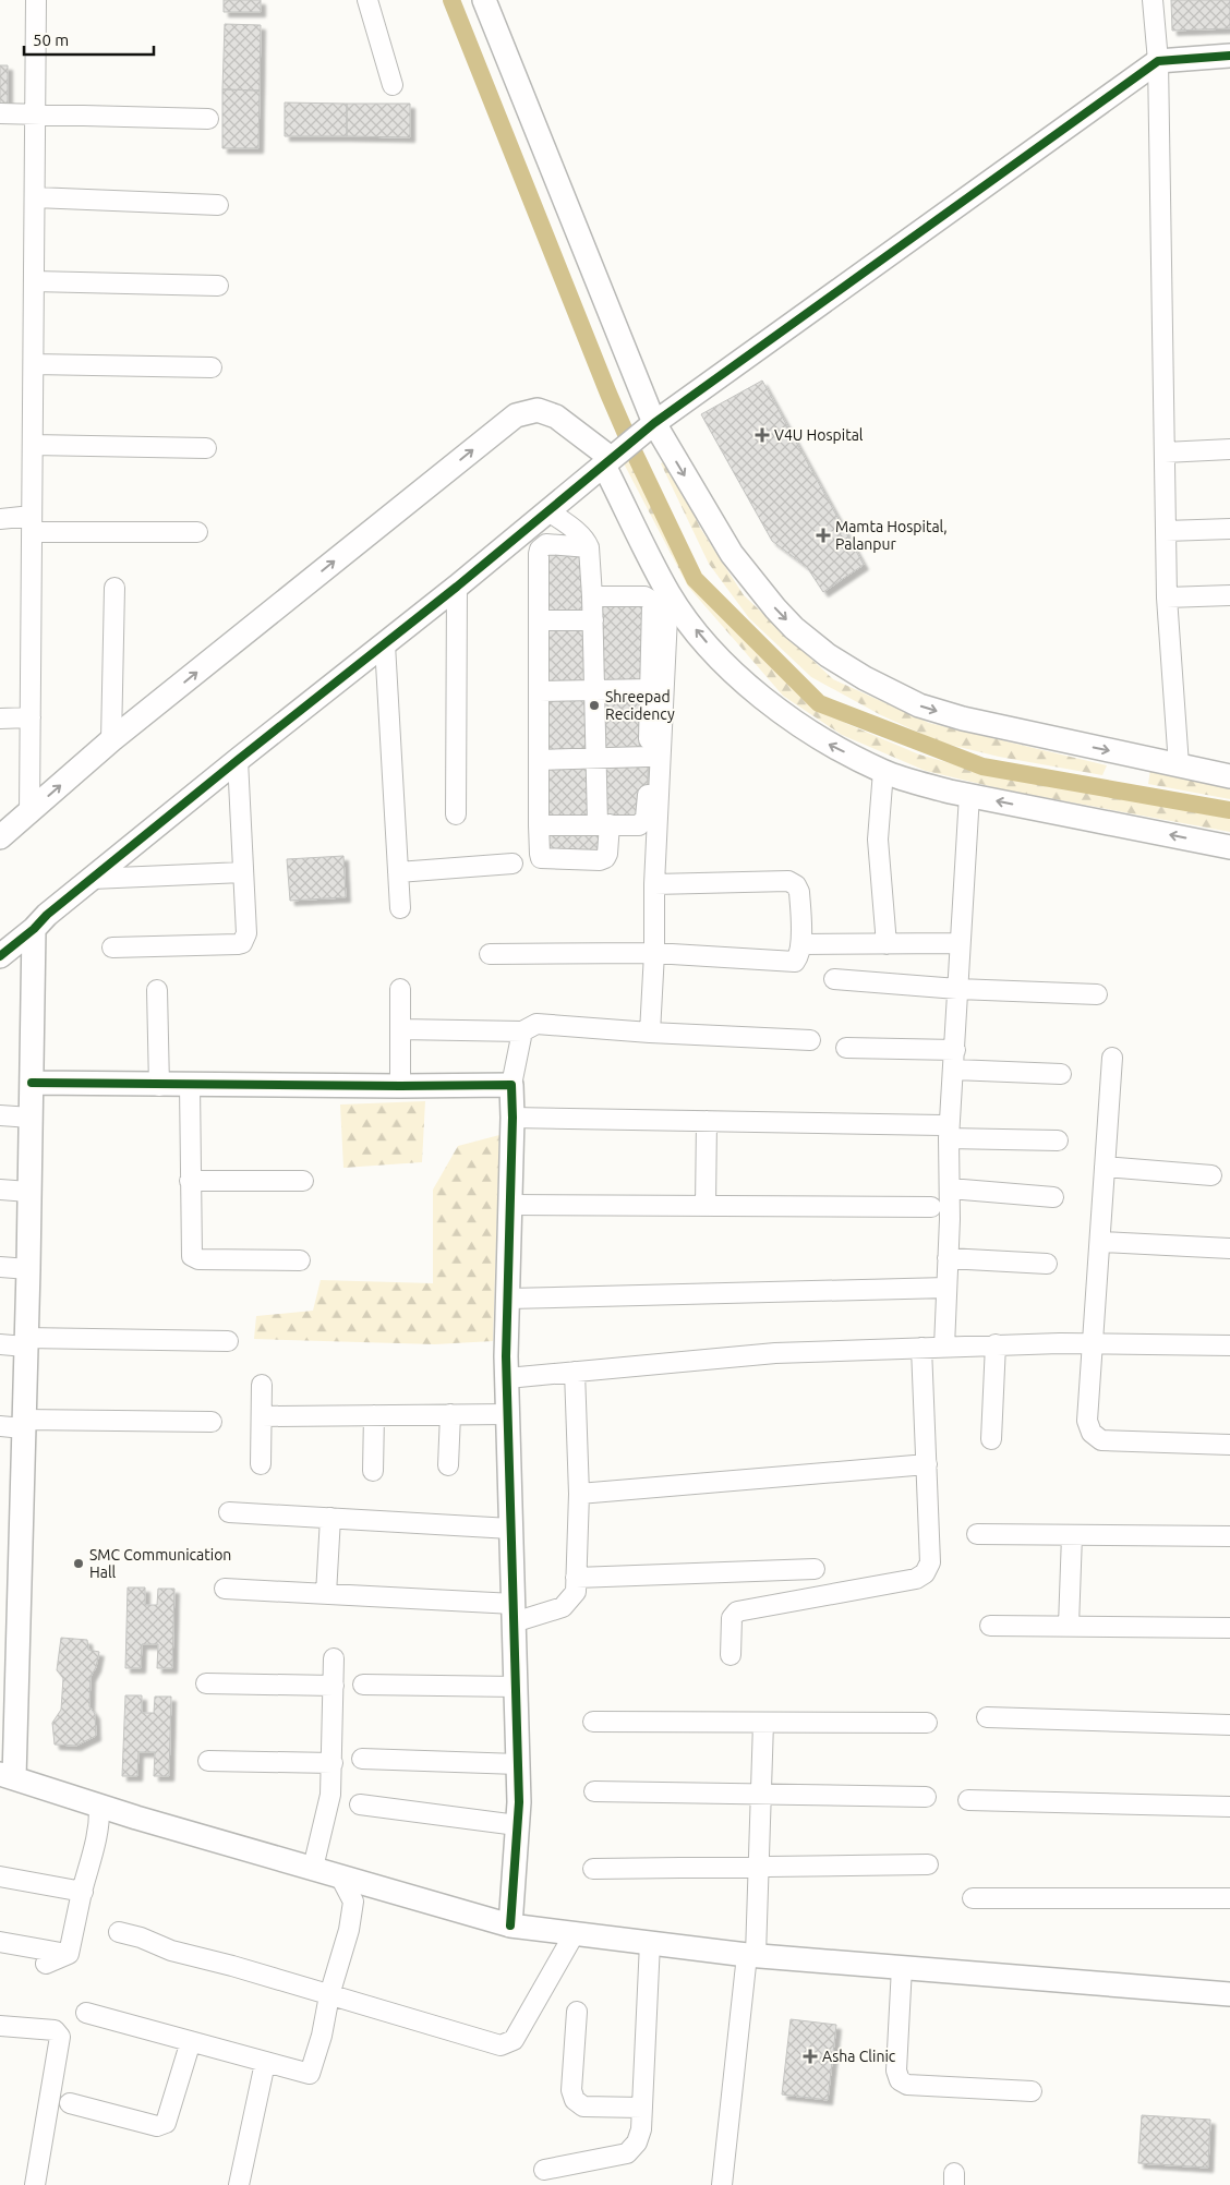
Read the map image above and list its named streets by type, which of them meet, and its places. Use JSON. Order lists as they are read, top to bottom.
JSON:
{
  "places": {
    "health": ["V4U Hospital", "Mamta Hospital, Palanpur", "Asha Clinic"],
    "other": ["Shreepad Recidency", "SMC Communication Hall"]
  },
  "scale_bar": "50 m"
}
